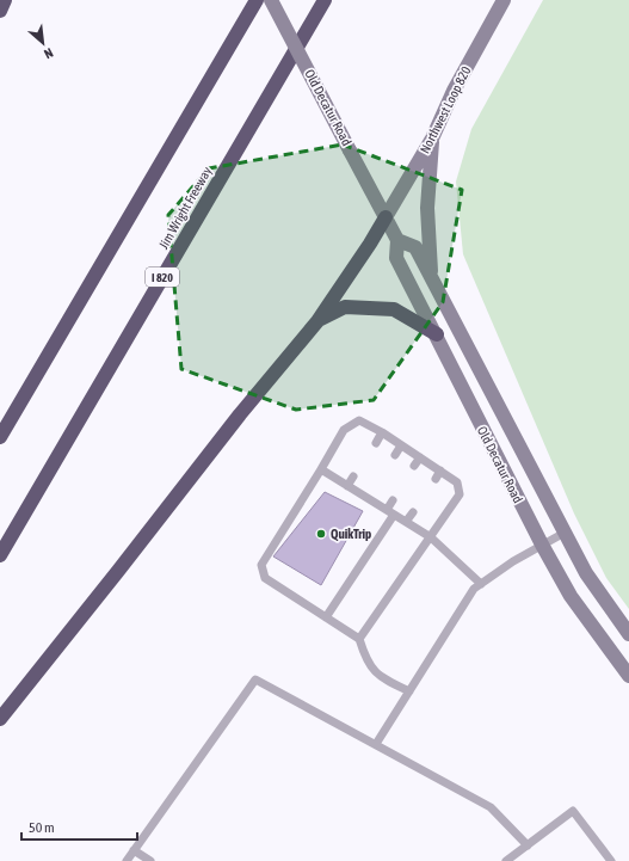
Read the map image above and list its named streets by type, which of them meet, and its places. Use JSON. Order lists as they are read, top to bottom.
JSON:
{
  "streets": {
    "highway": ["Jim Wright Freeway", "I 820"],
    "street": ["Old Decatur Road", "Northwest Loop 820"]
  },
  "crossings": [
    ["Old Decatur Road", "Northwest Loop 820"]
  ],
  "places": ["QuikTrip"],
  "scale_bar": "50 m",
  "north": "bottom right"
}
